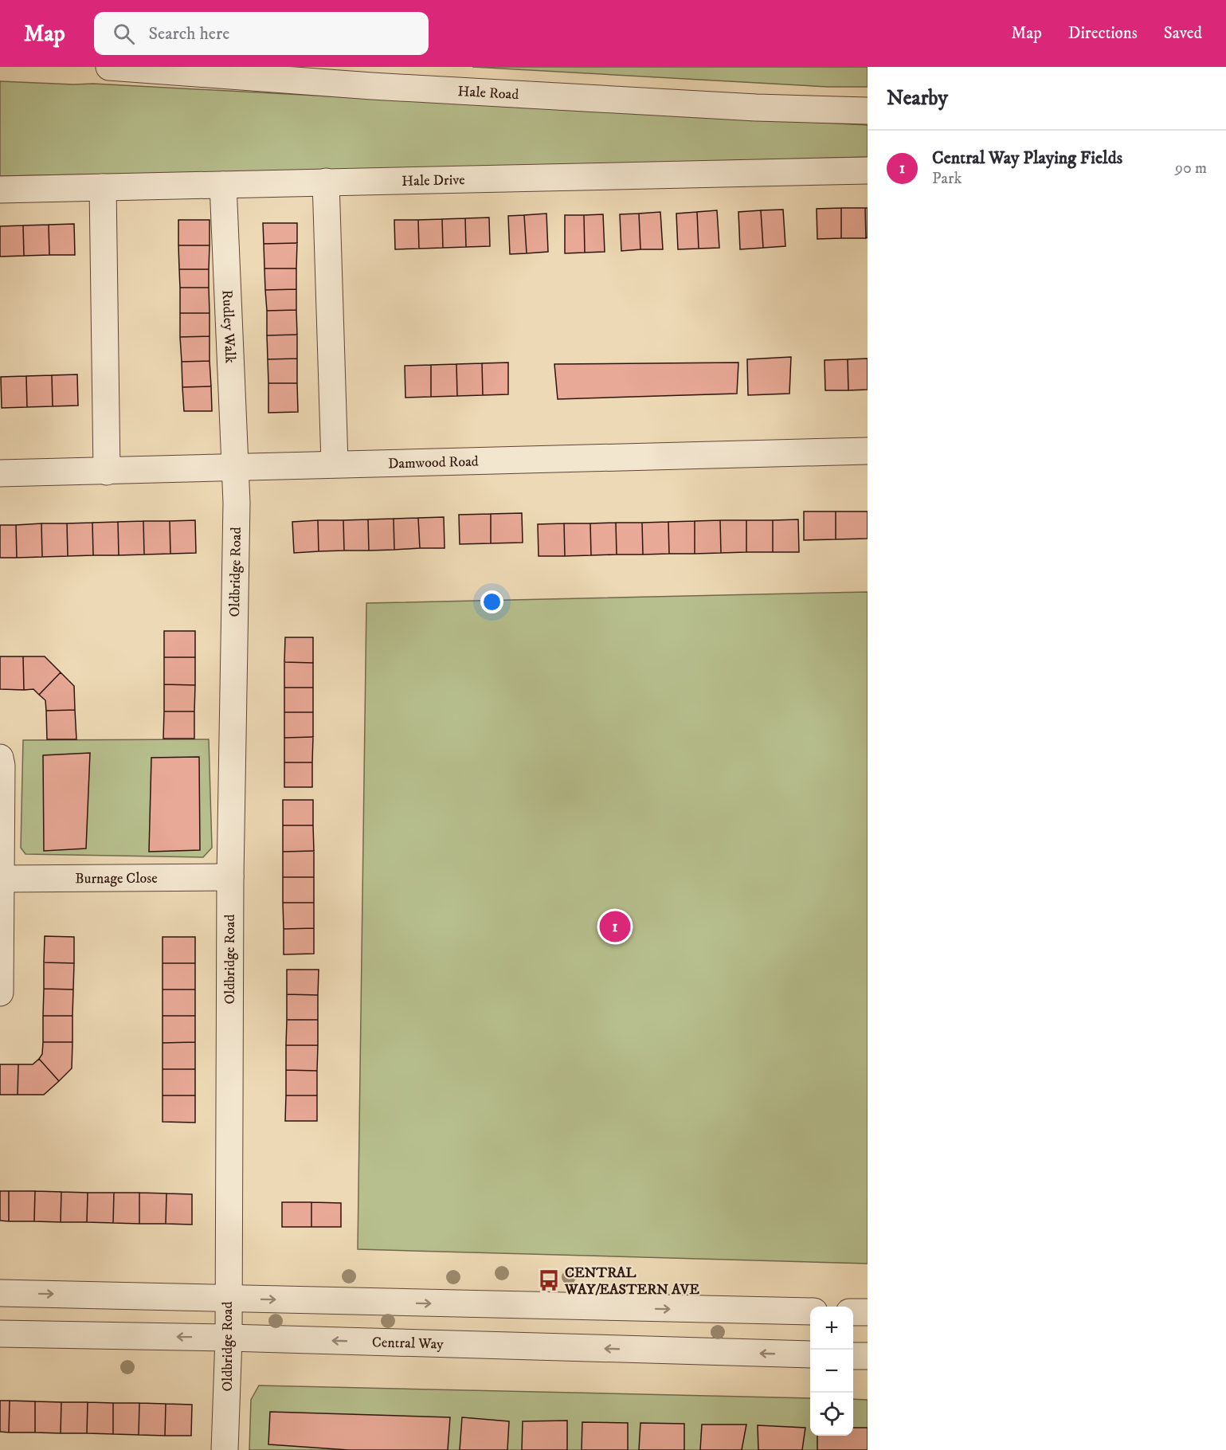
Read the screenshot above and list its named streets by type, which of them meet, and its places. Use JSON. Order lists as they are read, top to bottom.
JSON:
{
  "streets": {
    "street": [
      "Hale Road",
      "Hale Drive",
      "Rudley Walk",
      "Damwood Road",
      "Oldbridge Road",
      "Burnage Close",
      "Central Way"
    ]
  },
  "crossings": [
    ["Hale Drive", "Rudley Walk"],
    ["Rudley Walk", "Damwood Road"],
    ["Rudley Walk", "Oldbridge Road"],
    ["Damwood Road", "Oldbridge Road"],
    ["Oldbridge Road", "Burnage Close"],
    ["Oldbridge Road", "Central Way"]
  ],
  "places": {
    "bus stop": ["CENTRAL WAY/EASTERN AVE"]
  },
  "page": {
    "header": "Map",
    "search": "Search here",
    "nav": ["Map", "Directions", "Saved"],
    "heading": "Nearby",
    "list": [
      {
        "mark": "1",
        "name": "Central Way Playing Fields",
        "note": "Park",
        "value": "90 m"
      }
    ],
    "pins": "1",
    "map_buttons": ["+", "−"]
  }
}
